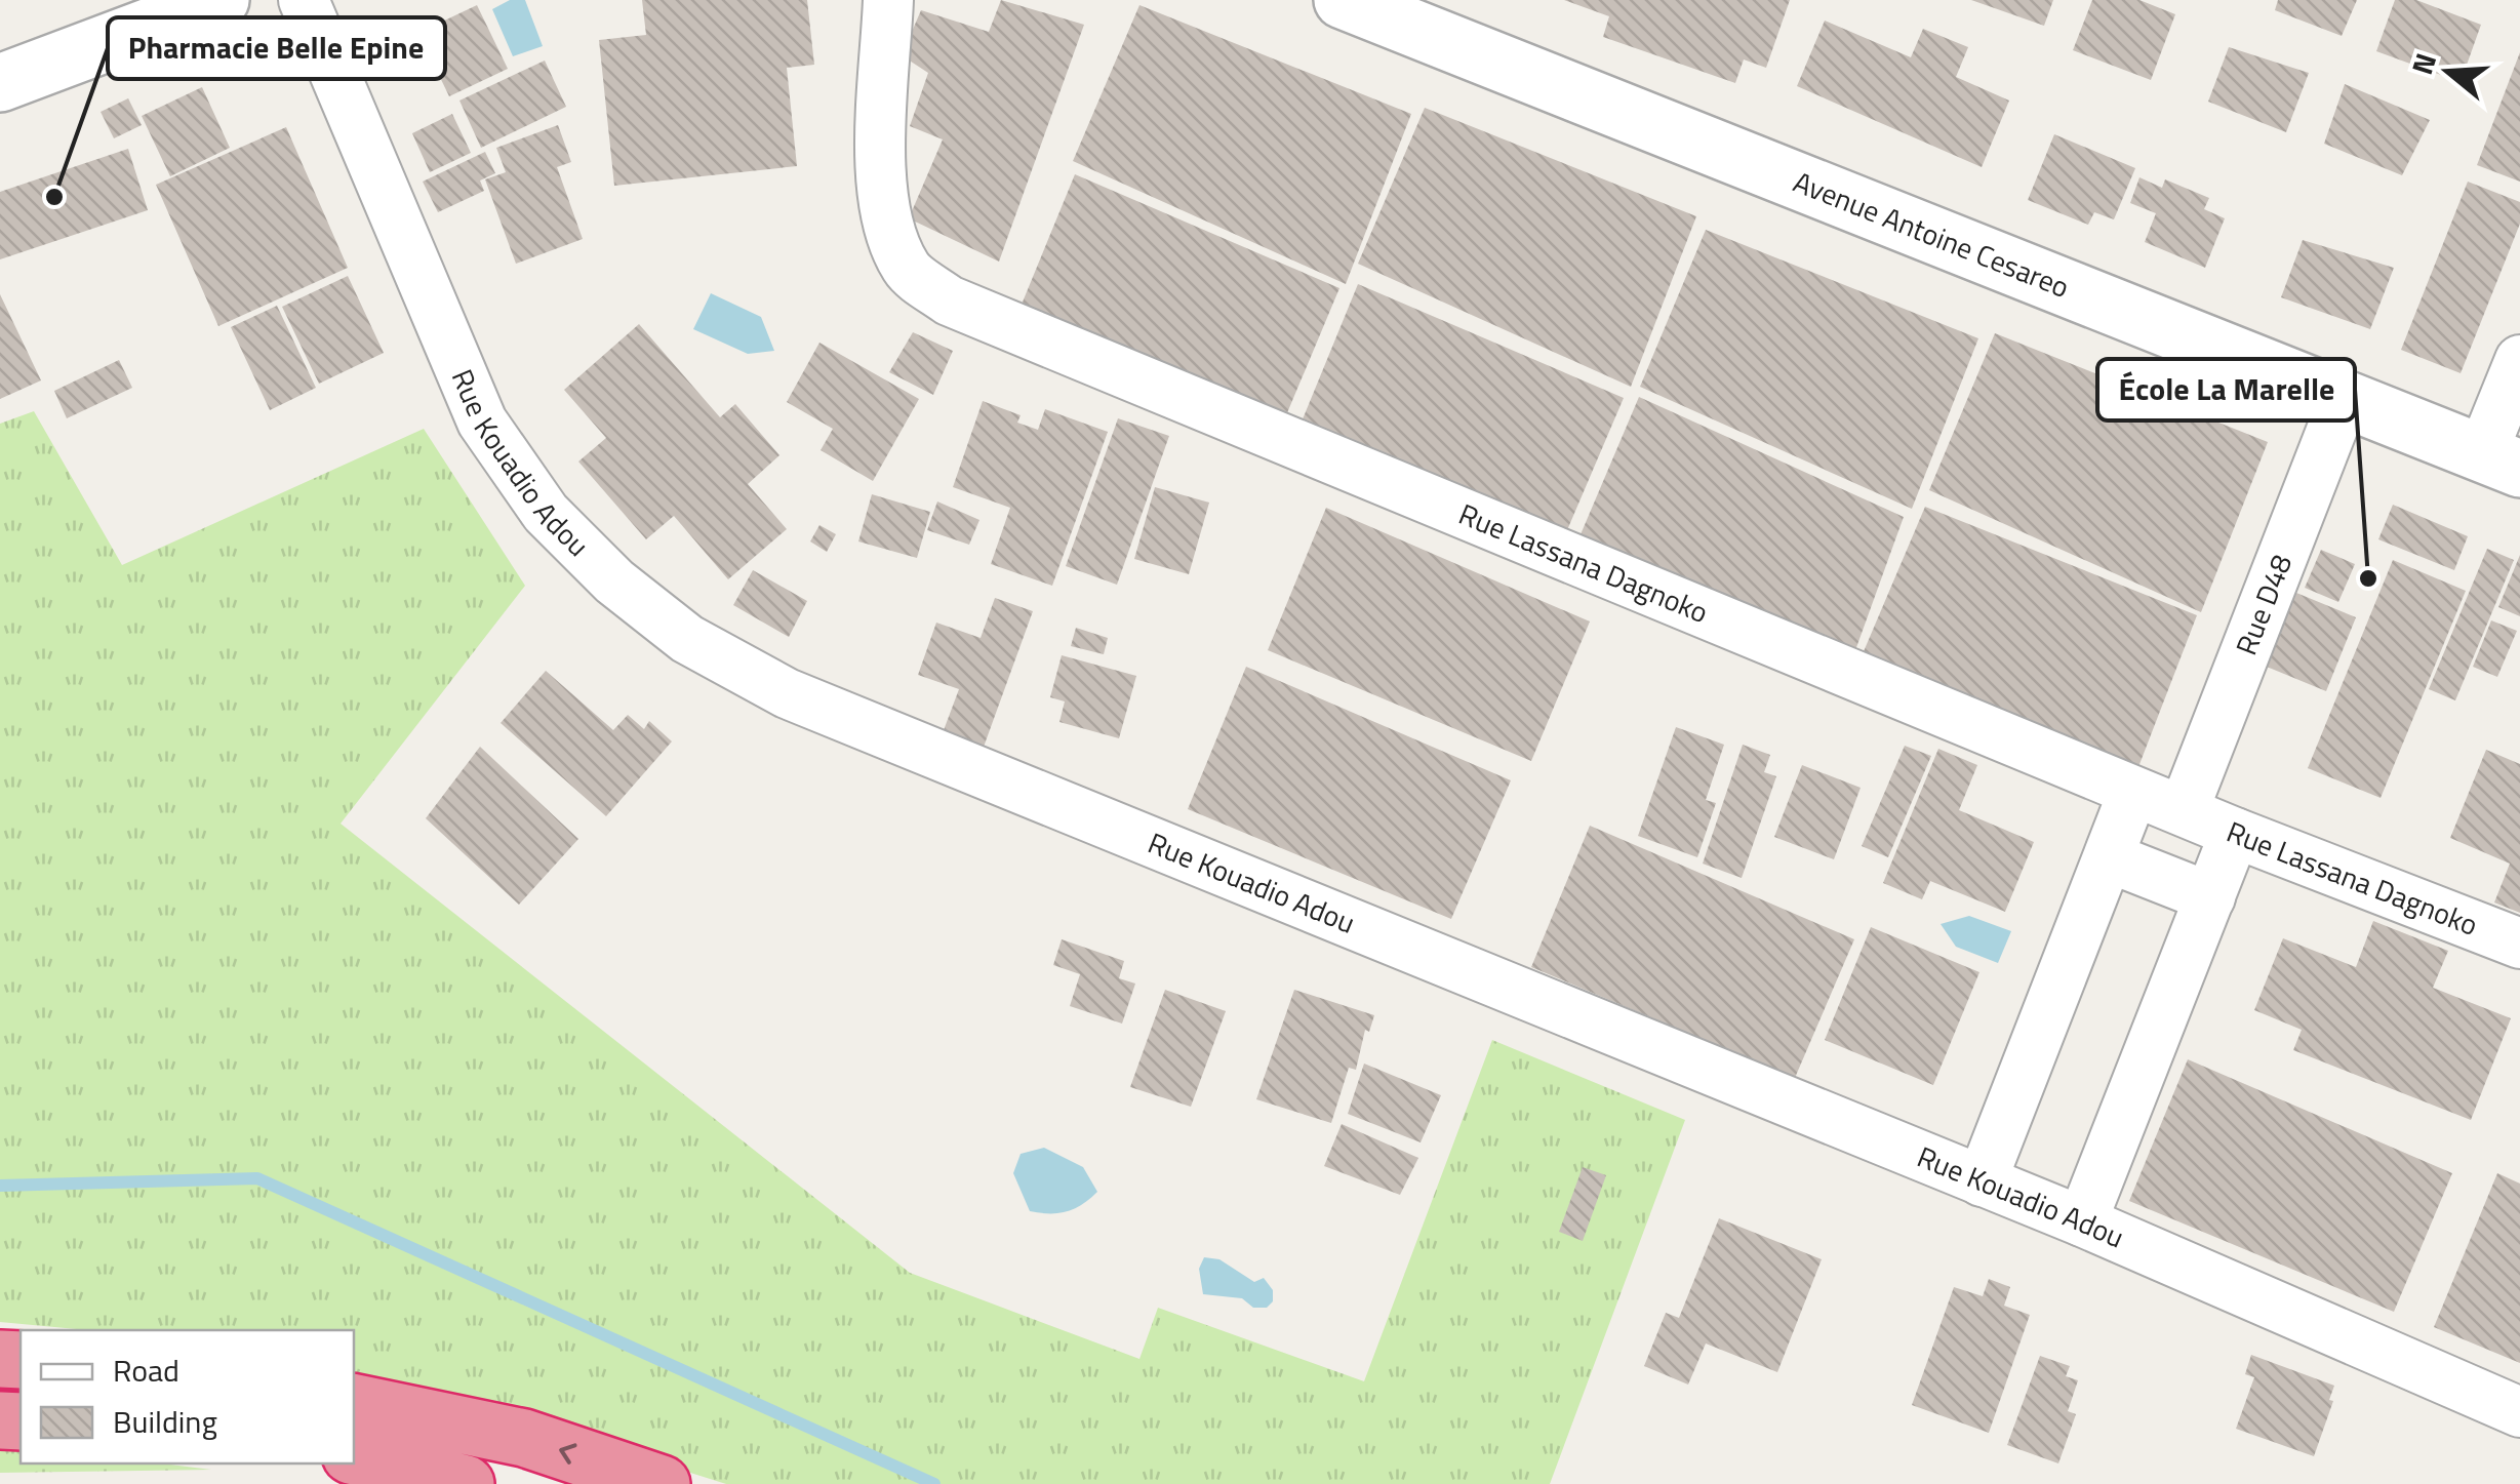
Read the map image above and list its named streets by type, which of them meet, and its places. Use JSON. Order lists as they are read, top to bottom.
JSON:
{
  "streets": {
    "street": [
      "Avenue Antoine Cesareo",
      "Rue Kouadio Adou",
      "Rue Lassana Dagnoko",
      "Rue D48"
    ]
  },
  "crossings": [
    ["Avenue Antoine Cesareo", "Rue D48"],
    ["Rue Lassana Dagnoko", "Rue D48"]
  ],
  "places": ["Pharmacie Belle Epine", "École La Marelle"],
  "legend": ["Road", "Building"],
  "north": "left"
}
